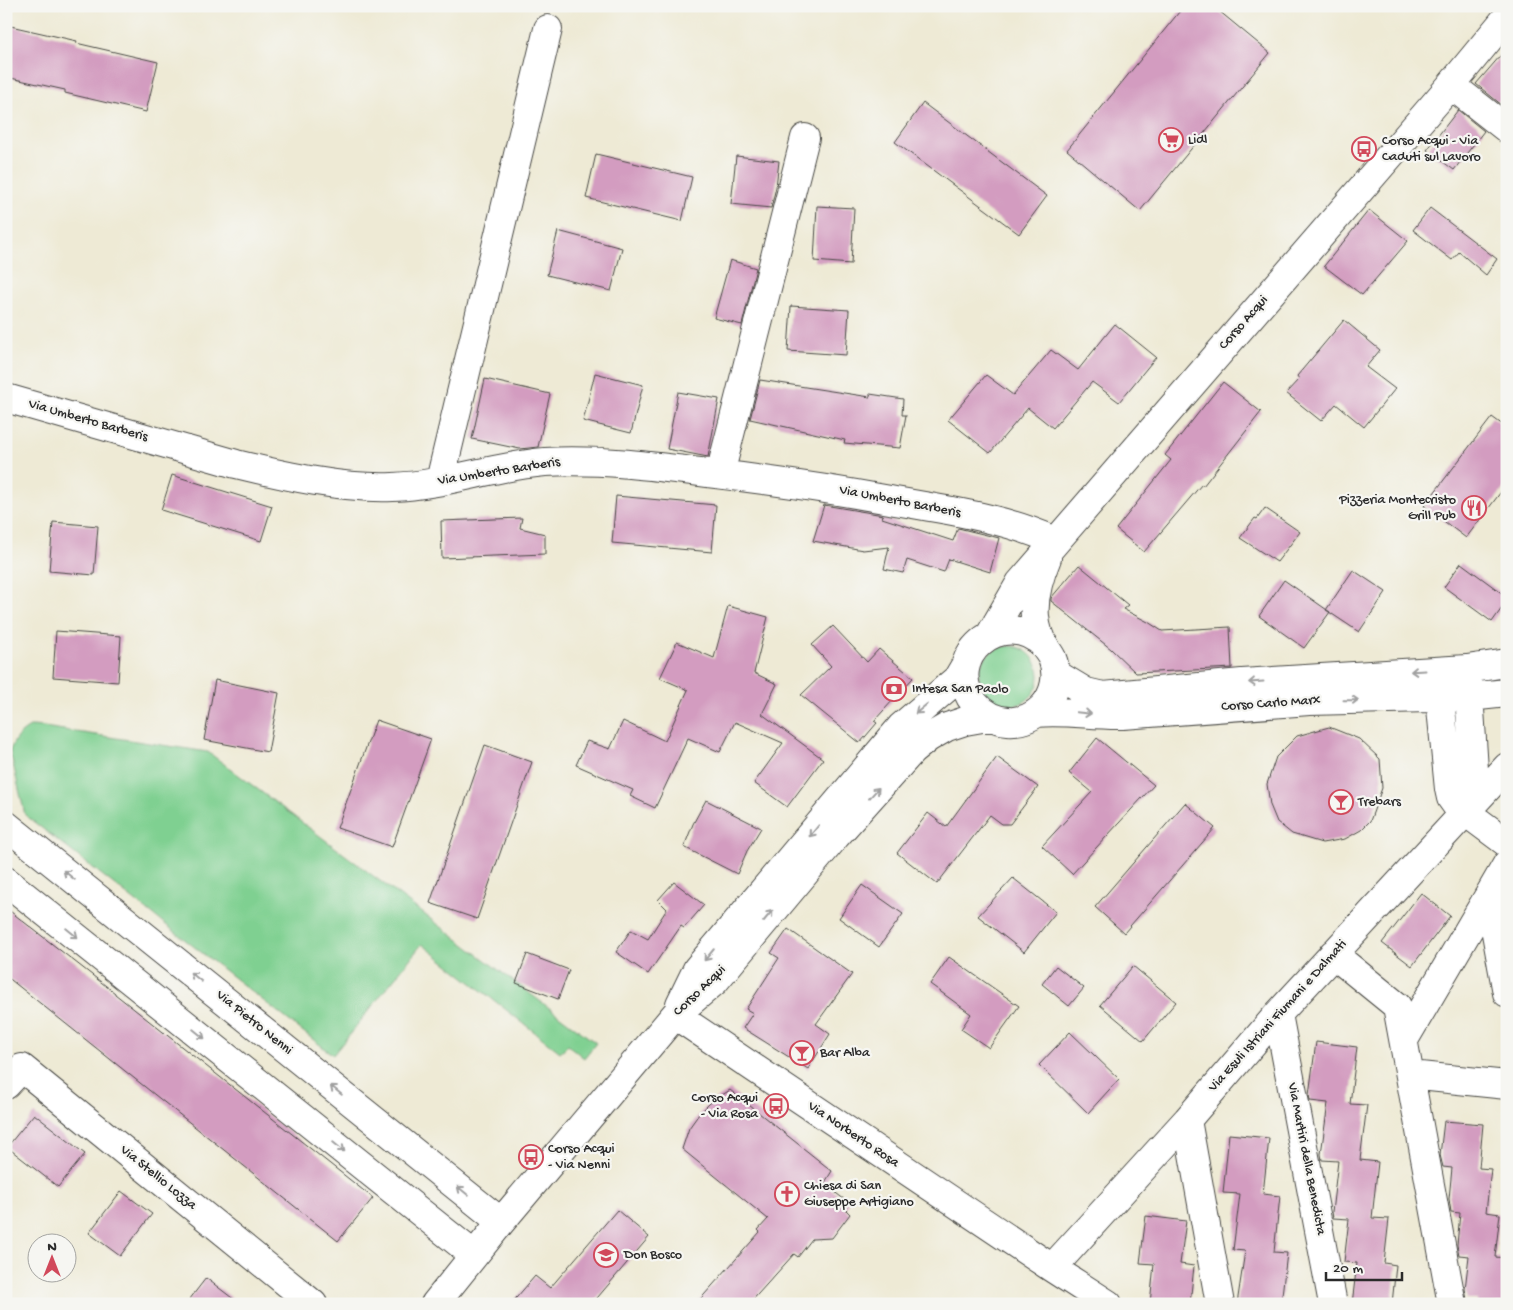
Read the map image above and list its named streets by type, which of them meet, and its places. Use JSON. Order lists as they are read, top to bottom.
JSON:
{
  "streets": {
    "street": [
      "Corso Acqui",
      "Via Umberto Barberis",
      "Corso Carlo Marx",
      "Via Esuli Istriani Fiumani e Dalmati",
      "Via Pietro Nenni",
      "Via Norberto Rosa",
      "Via Martiri della Benedicta",
      "Via Stellio Lozza"
    ]
  },
  "crossings": [
    ["Corso Acqui", "Via Umberto Barberis"],
    ["Corso Acqui", "Corso Carlo Marx"],
    ["Corso Acqui", "Via Pietro Nenni"],
    ["Corso Acqui", "Via Norberto Rosa"],
    ["Via Esuli Istriani Fiumani e Dalmati", "Via Norberto Rosa"],
    ["Via Esuli Istriani Fiumani e Dalmati", "Via Martiri della Benedicta"]
  ],
  "places": {
    "supermarket": ["Lidl"],
    "bus stop": ["Corso Acqui - Via Caduti sul Lavoro", "Corso Acqui - Via Rosa", "Corso Acqui - Via Nenni"],
    "restaurant": ["Pizzeria Montecristo Grill Pub"],
    "bank": ["Intesa San Paolo"],
    "bar": ["Trebars", "Bar Alba"],
    "church": ["Chiesa di San Giuseppe Artigiano"],
    "school or university": ["Don Bosco"]
  },
  "scale_bar": "20 m",
  "north": "top"
}
